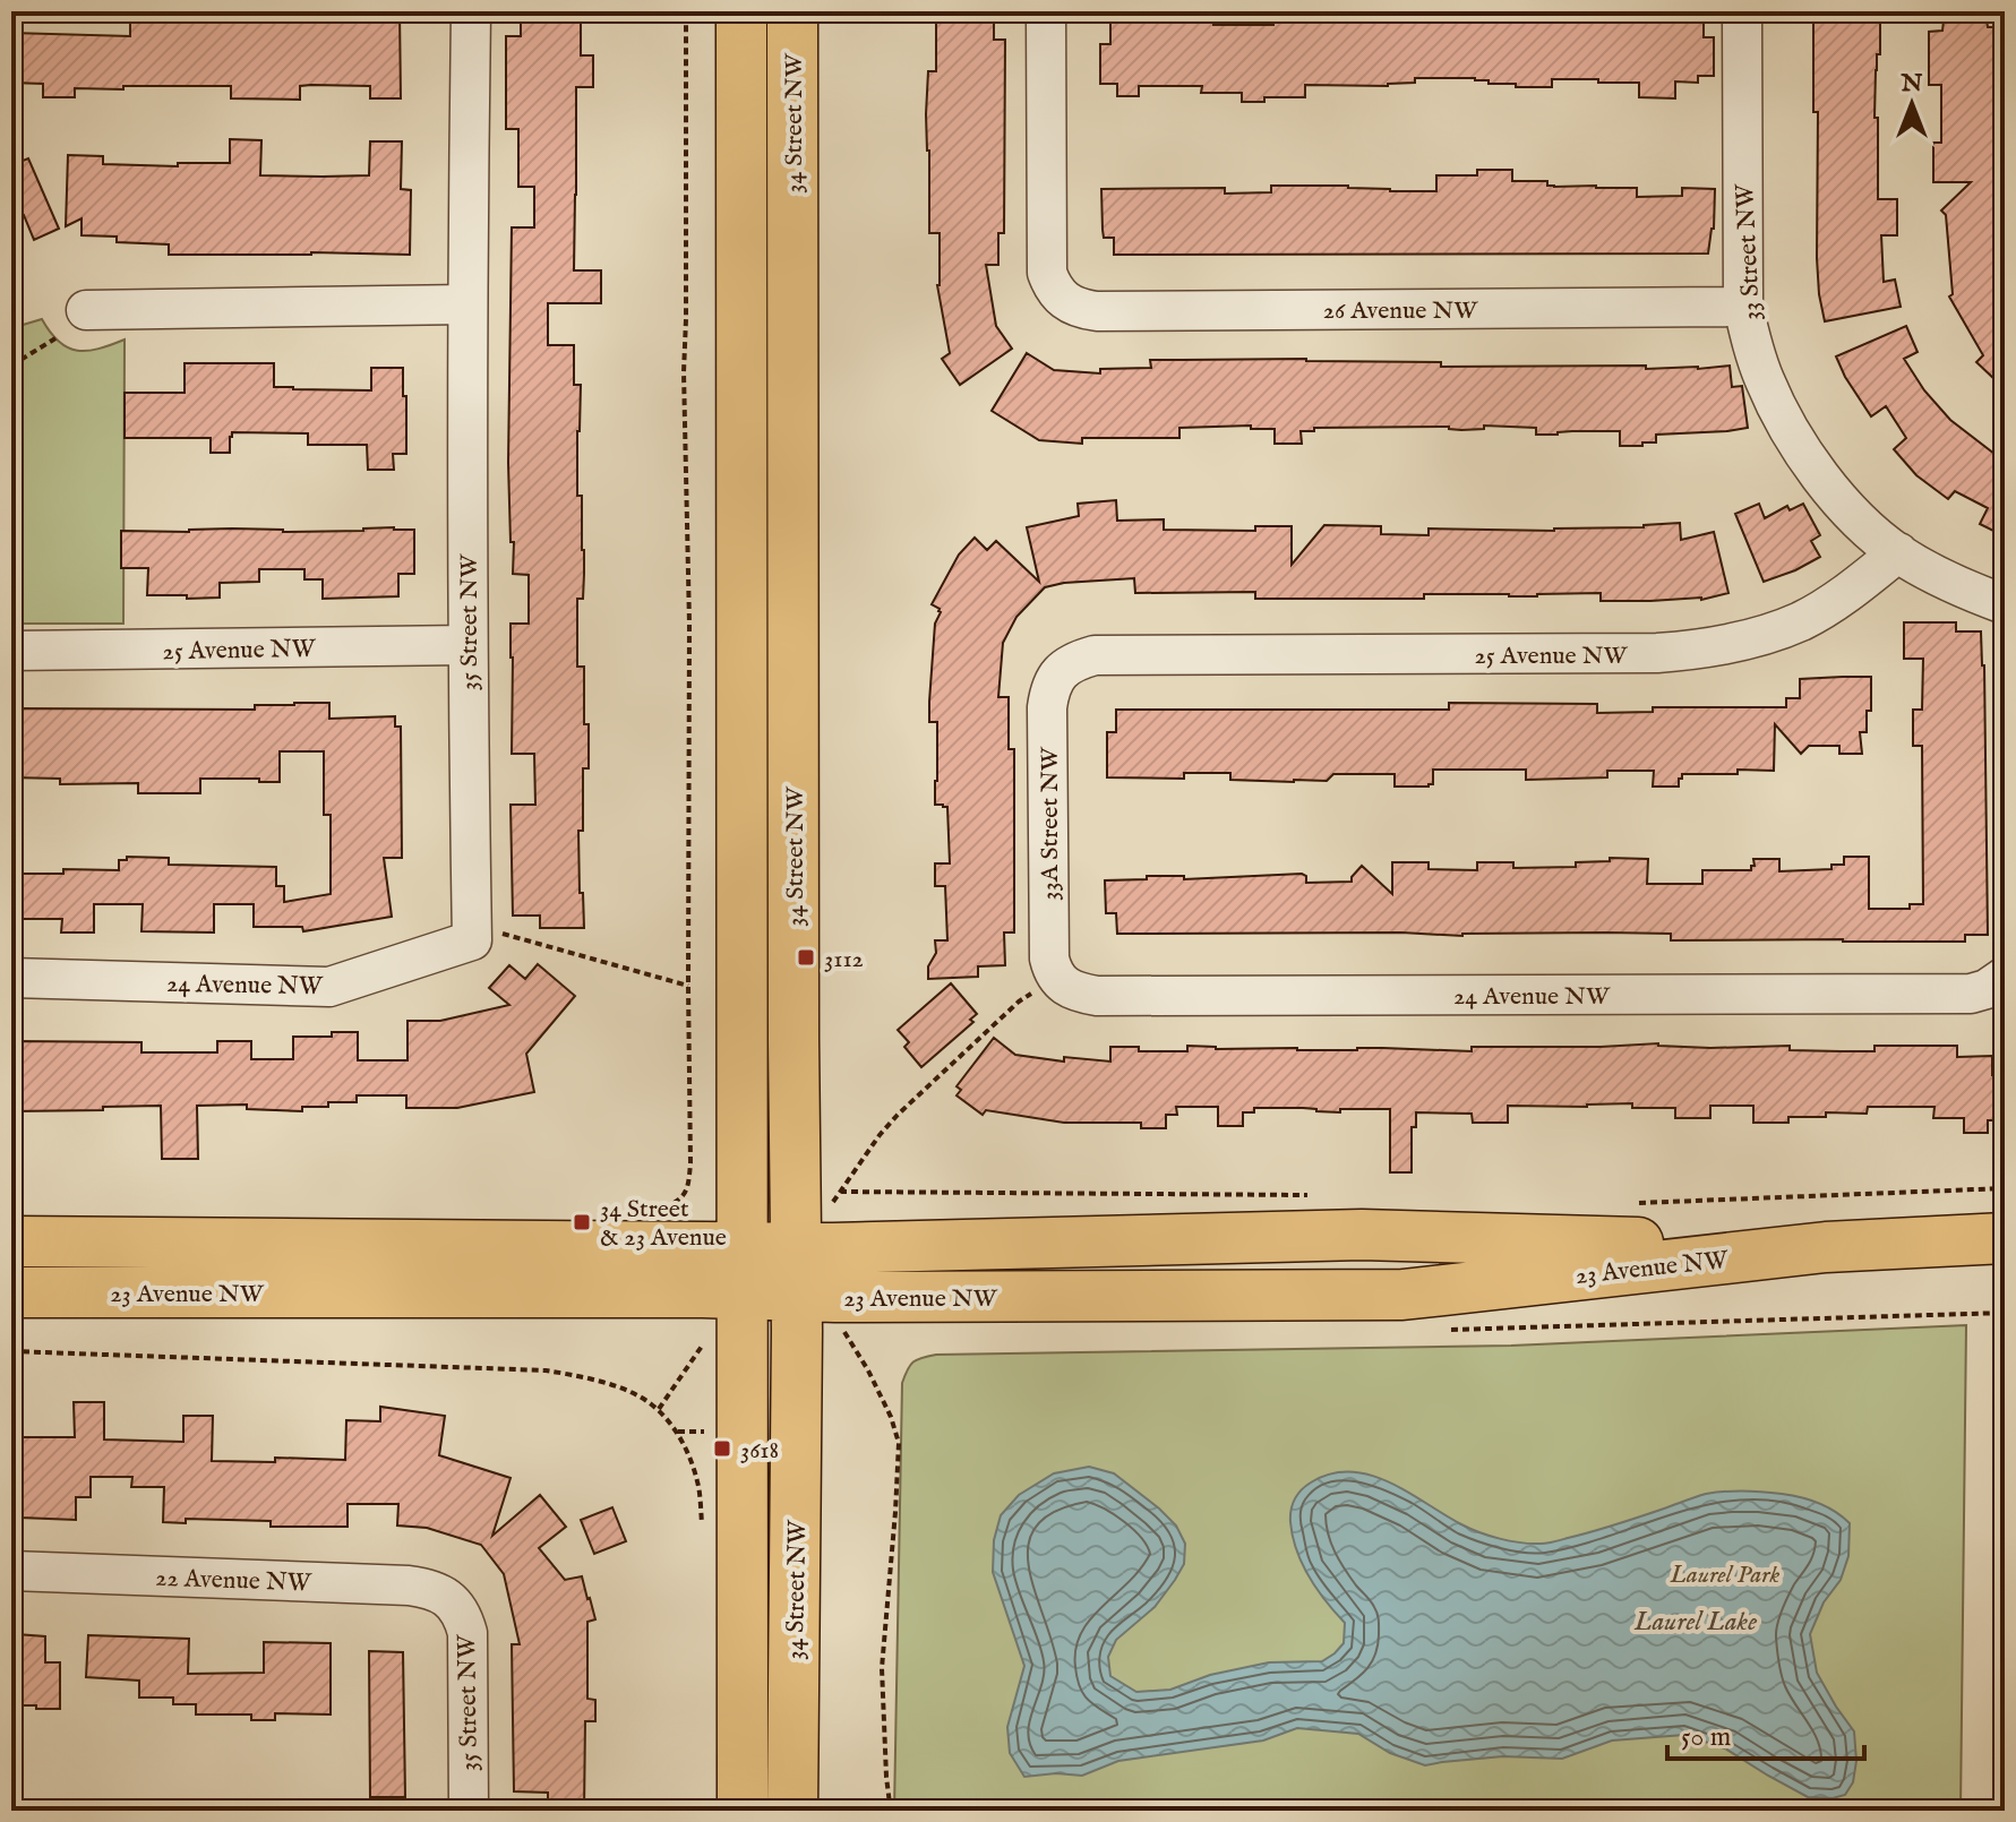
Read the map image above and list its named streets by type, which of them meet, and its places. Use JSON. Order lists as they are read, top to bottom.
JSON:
{
  "streets": {
    "main road": ["34 Street NW", "23 Avenue NW"],
    "street": [
      "33 Street NW",
      "26 Avenue NW",
      "35 Street NW",
      "25 Avenue NW",
      "33A Street NW",
      "24 Avenue NW",
      "22 Avenue NW"
    ]
  },
  "crossings": [
    ["34 Street NW", "23 Avenue NW"],
    ["33 Street NW", "26 Avenue NW"],
    ["33 Street NW", "25 Avenue NW"],
    ["35 Street NW", "25 Avenue NW"],
    ["35 Street NW", "24 Avenue NW"],
    ["35 Street NW", "22 Avenue NW"],
    ["25 Avenue NW", "33A Street NW"],
    ["33A Street NW", "24 Avenue NW"]
  ],
  "water": ["Laurel Lake"],
  "parks": ["Laurel Park"],
  "places": {
    "transit": ["3112", "34 Street & 23 Avenue", "3618"]
  },
  "scale_bar": "50 m",
  "north": "top"
}
